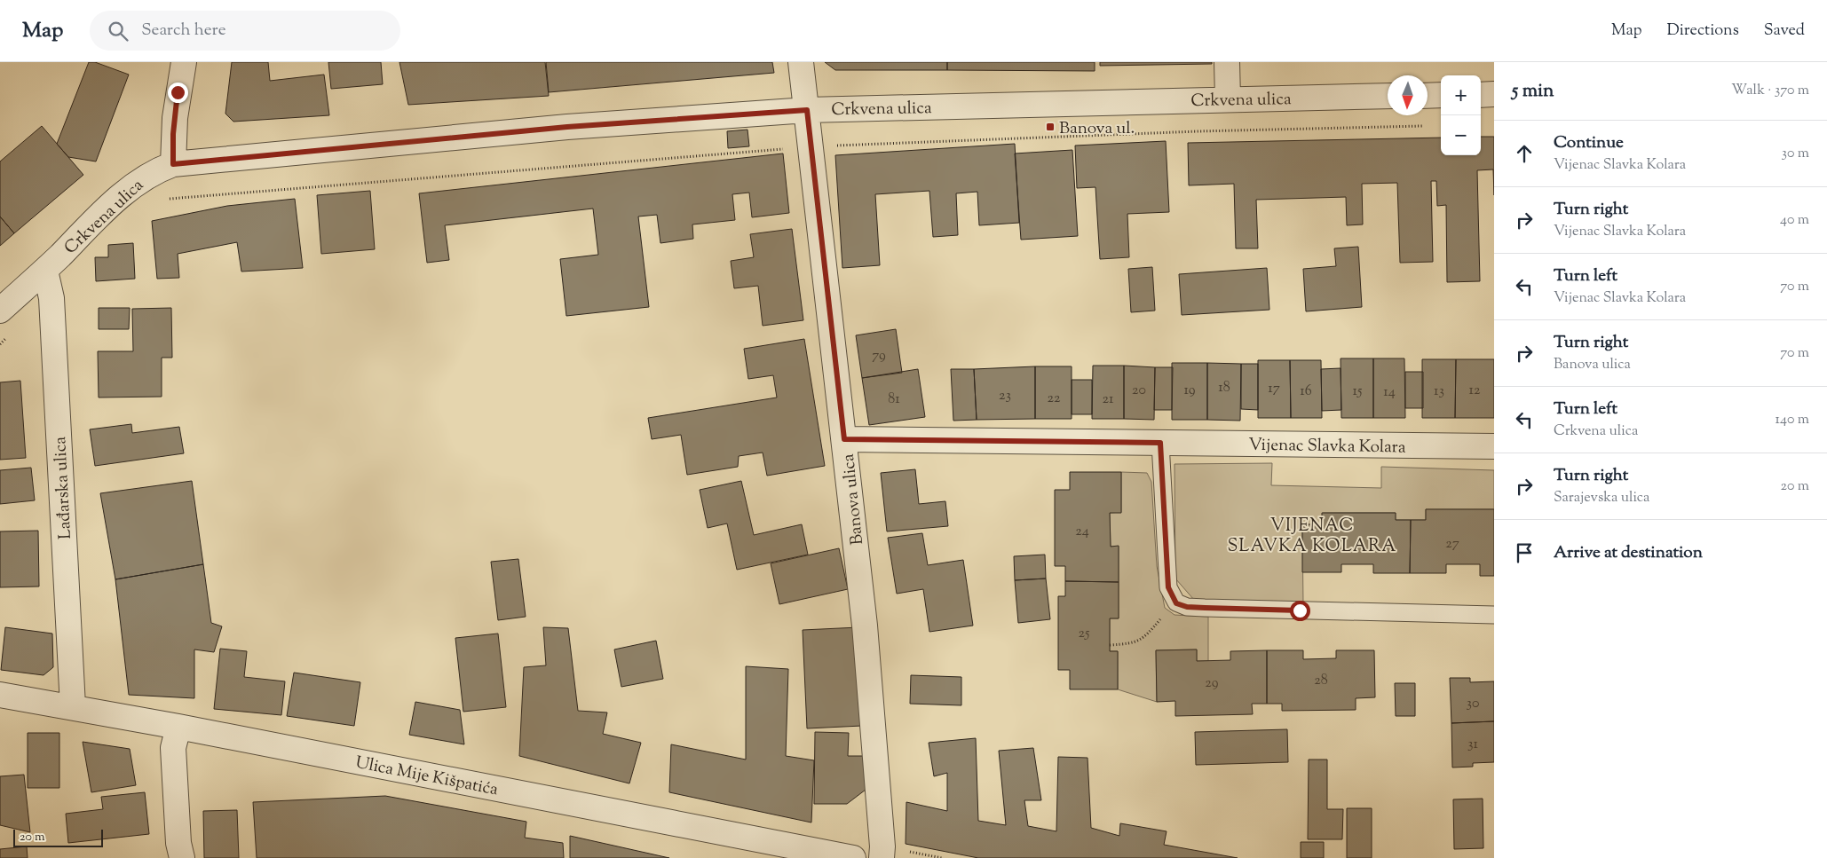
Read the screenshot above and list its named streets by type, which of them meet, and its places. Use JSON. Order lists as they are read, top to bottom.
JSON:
{
  "streets": {
    "street": [
      "Crkvena ulica",
      "Vijenac Slavka Kolara",
      "Lađarska ulica",
      "Banova ulica",
      "Ulica Mije Kišpatića"
    ]
  },
  "crossings": [
    ["Crkvena ulica", "Lađarska ulica"],
    ["Crkvena ulica", "Banova ulica"],
    ["Vijenac Slavka Kolara", "Banova ulica"],
    ["Lađarska ulica", "Ulica Mije Kišpatića"]
  ],
  "districts": ["VIJENAC SLAVKA KOLARA"],
  "places": {
    "transit": ["Banova ul."]
  },
  "house_numbers": [
    "79",
    "18",
    "17",
    "20",
    "19",
    "12",
    "16",
    "15",
    "13",
    "14",
    "23",
    "22",
    "81",
    "21",
    "24",
    "27",
    "25",
    "28",
    "29",
    "30",
    "31"
  ],
  "scale_bar": "20 m",
  "north": "bottom",
  "page": {
    "header": "Map",
    "search": "Search here",
    "nav": ["Map", "Directions", "Saved"],
    "heading": ["5 min", "Walk · 370 m"],
    "map_buttons": ["+", "−"],
    "list": [
      ["Continue", "Vijenac Slavka Kolara", "30 m"],
      ["Turn right", "Vijenac Slavka Kolara", "40 m"],
      ["Turn left", "Vijenac Slavka Kolara", "70 m"],
      ["Turn right", "Banova ulica", "70 m"],
      ["Turn left", "Crkvena ulica", "140 m"],
      ["Turn right", "Sarajevska ulica", "20 m"],
      "Arrive at destination"
    ],
    "scale": "20 m"
  }
}
